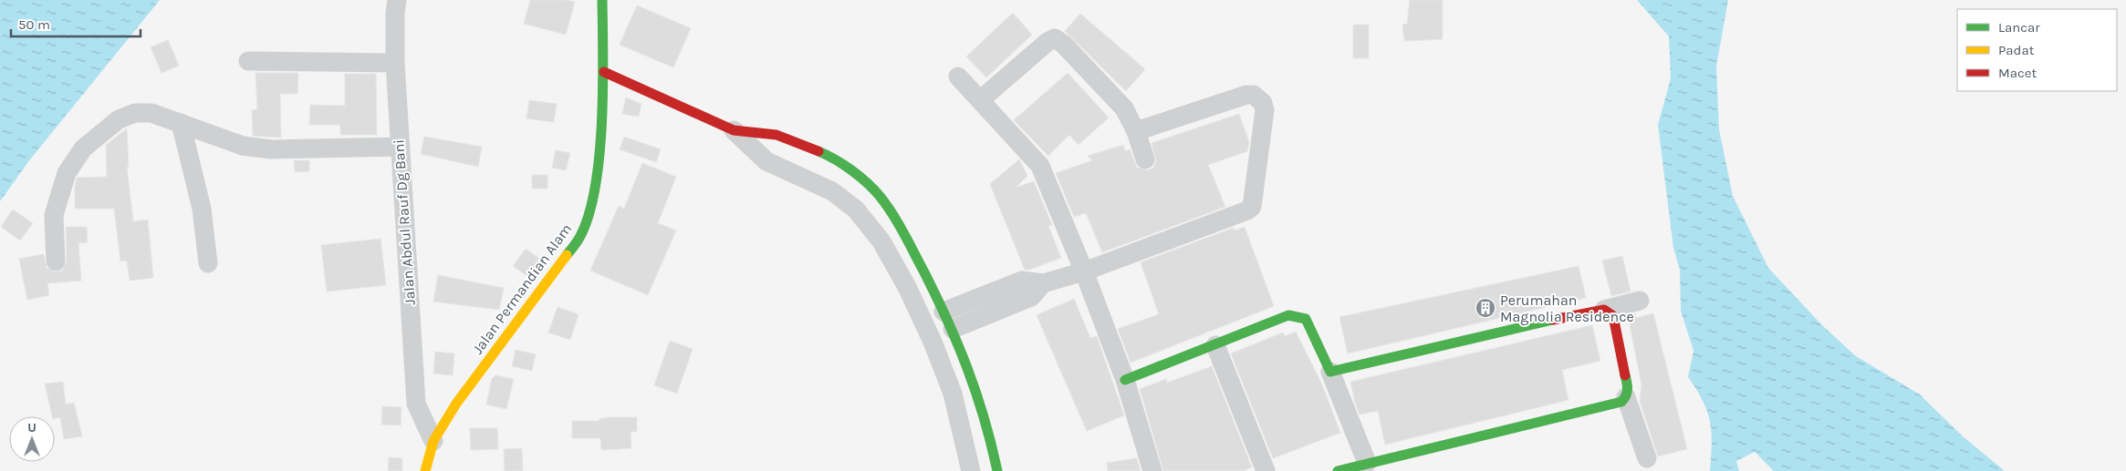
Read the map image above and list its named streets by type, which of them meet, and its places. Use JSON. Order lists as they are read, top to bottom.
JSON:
{
  "streets": {
    "street": ["Jalan Abdul Rauf Dg Bani", "Jalan Permandian Alam"]
  },
  "crossings": [
    ["Jalan Abdul Rauf Dg Bani", "Jalan Permandian Alam"]
  ],
  "places": {
    "building": ["Perumahan Magnolia Residence"]
  },
  "legend": ["Lancar", "Padat", "Macet"],
  "scale_bar": "50 m",
  "north": "top"
}
